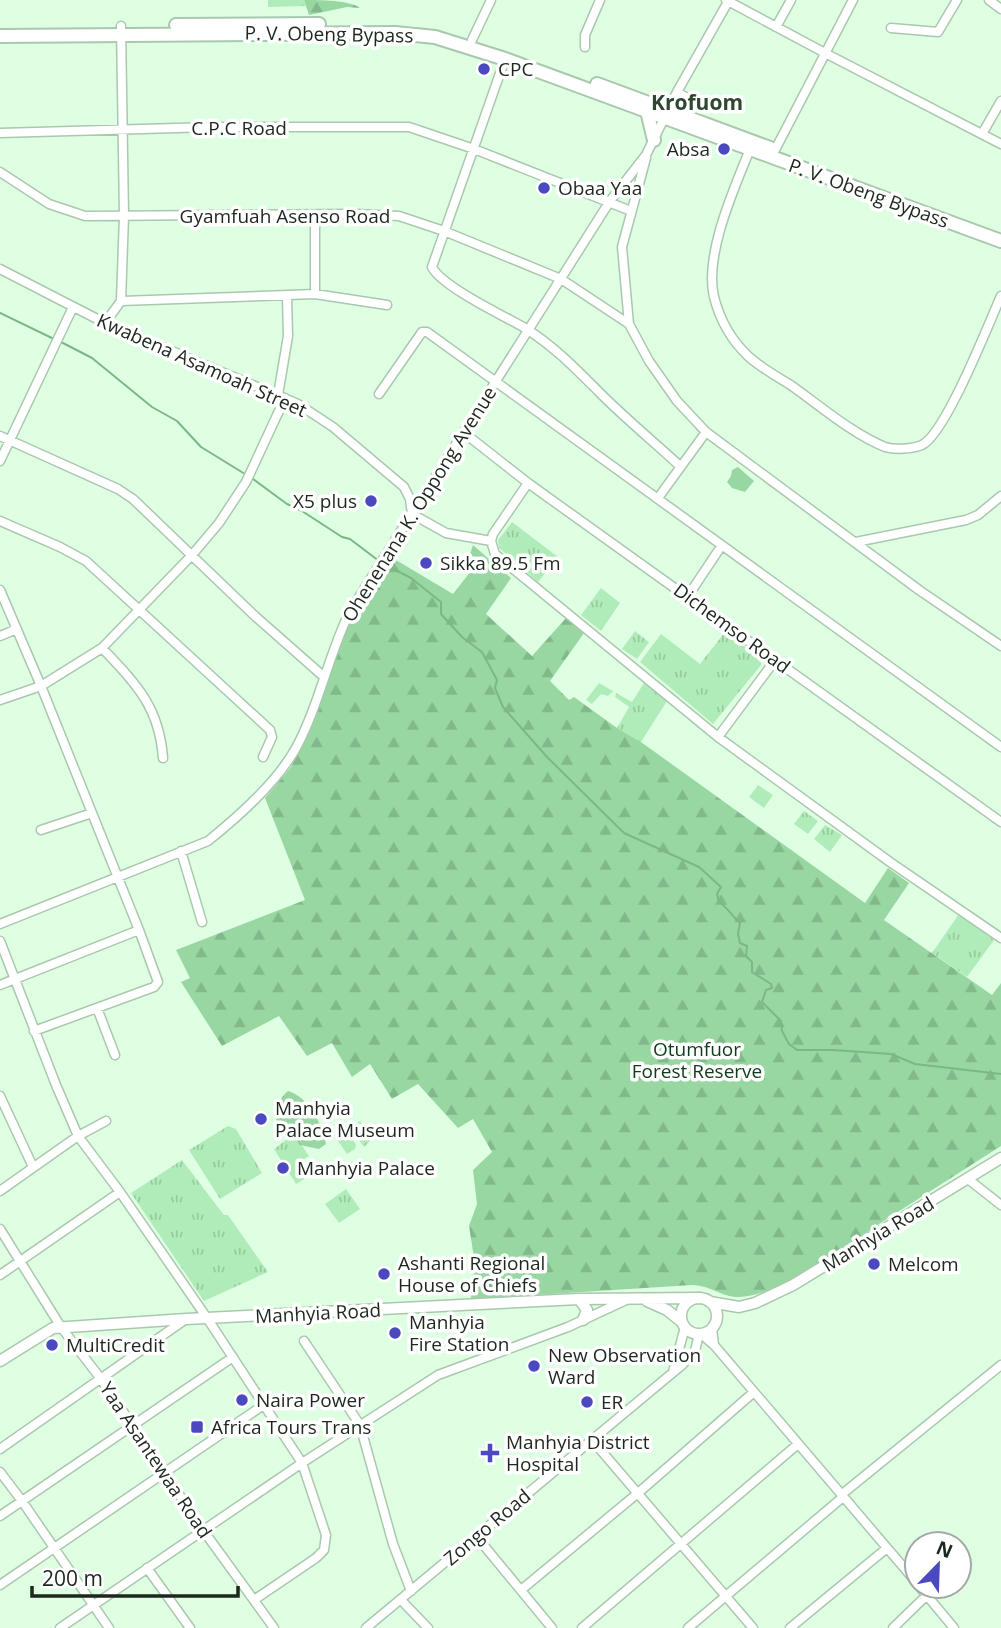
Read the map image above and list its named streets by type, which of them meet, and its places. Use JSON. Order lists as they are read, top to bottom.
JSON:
{
  "streets": {
    "highway": ["P. V. Obeng Bypass"],
    "main road": ["Manhyia Road"],
    "street": [
      "C.P.C Road",
      "Gyamfuah Asenso Road",
      "Kwabena Asamoah Street",
      "Ohenenana K. Oppong Avenue",
      "Dichemso Road",
      "Yaa Asantewaa Road",
      "Zongo Road"
    ]
  },
  "crossings": [
    ["P. V. Obeng Bypass", "Ohenenana K. Oppong Avenue"],
    ["C.P.C Road", "Ohenenana K. Oppong Avenue"],
    ["Gyamfuah Asenso Road", "Ohenenana K. Oppong Avenue"],
    ["Kwabena Asamoah Street", "Ohenenana K. Oppong Avenue"],
    ["Ohenenana K. Oppong Avenue", "Dichemso Road"],
    ["Manhyia Road", "Yaa Asantewaa Road"]
  ],
  "districts": ["Krofuom"],
  "parks": ["Otumfuor Forest Reserve"],
  "places": {
    "other": [
      "CPC",
      "Absa",
      "Obaa Yaa",
      "X5 plus",
      "Sikka 89.5 Fm",
      "Manhyia Palace Museum",
      "Manhyia Palace",
      "Melcom",
      "Ashanti Regional House of Chiefs",
      "Manhyia Fire Station",
      "MultiCredit",
      "New Observation Ward",
      "Naira Power",
      "ER"
    ],
    "transit": ["Africa Tours Trans"],
    "health": ["Manhyia District Hospital"]
  },
  "scale_bar": "200 m",
  "north": "top right"
}
